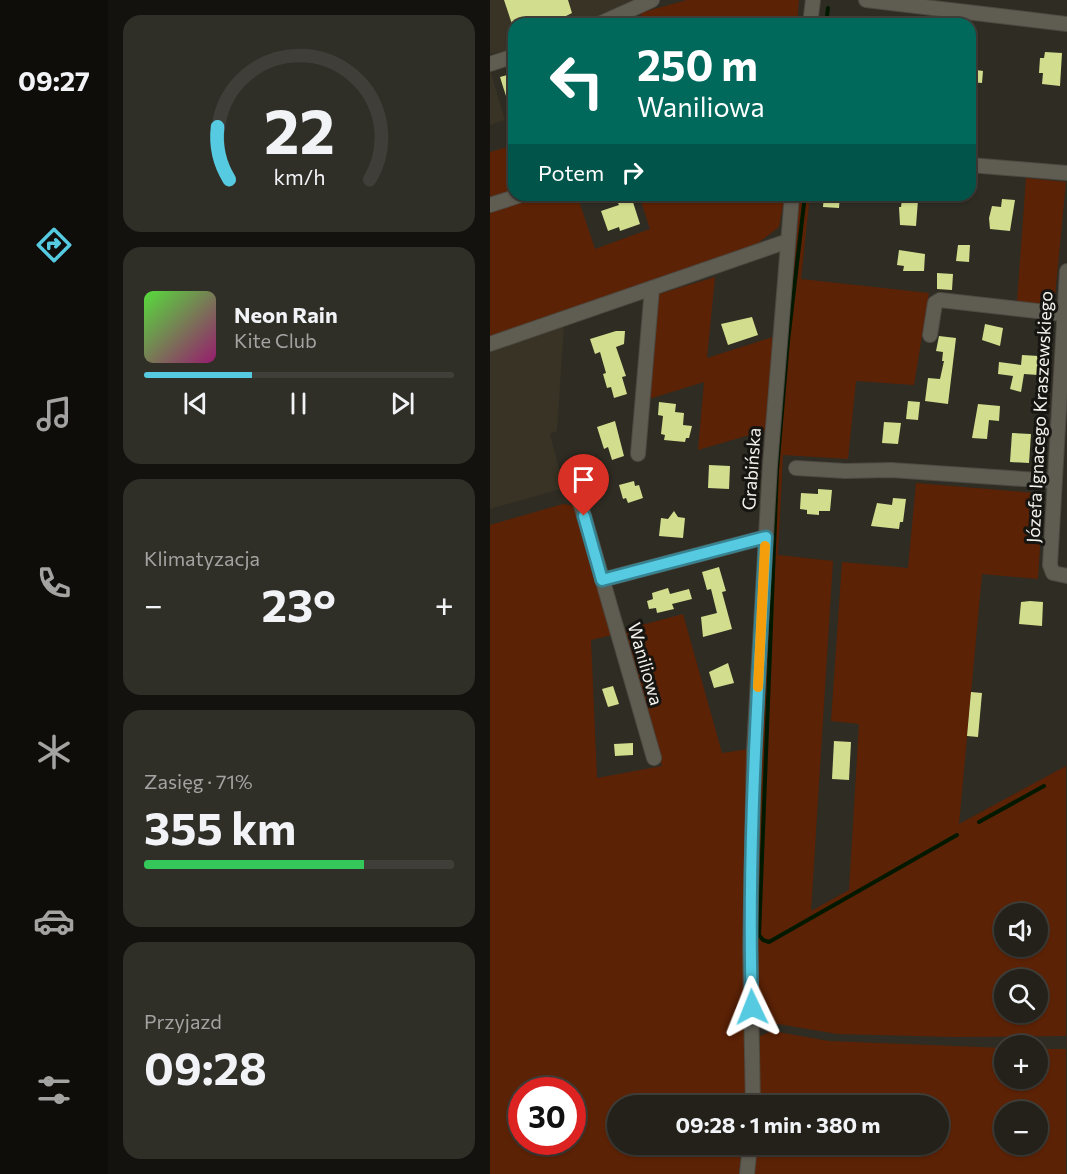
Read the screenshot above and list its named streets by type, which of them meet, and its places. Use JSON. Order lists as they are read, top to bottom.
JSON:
{
  "streets": {
    "street": ["Józefa Ignacego Kraszewskiego", "Grabińska", "Waniliowa"]
  },
  "page": {
    "tabs": "09:27",
    "turn": ["250 m", "Waniliowa"],
    "then": "Potem",
    "song": ["Neon Rain", "Kite Club"],
    "tile": [
      "Klimatyzacja",
      ["Zasięg · 71%", "355 km"],
      ["Przyjazd", "09:28"]
    ],
    "heat": ["−", "23°", "+"],
    "map_buttons": ["+", "−"],
    "limit": "30",
    "trip": "09:28 · 1 min · 380 m",
    "gauge": ["22", "km/h"]
  }
}
